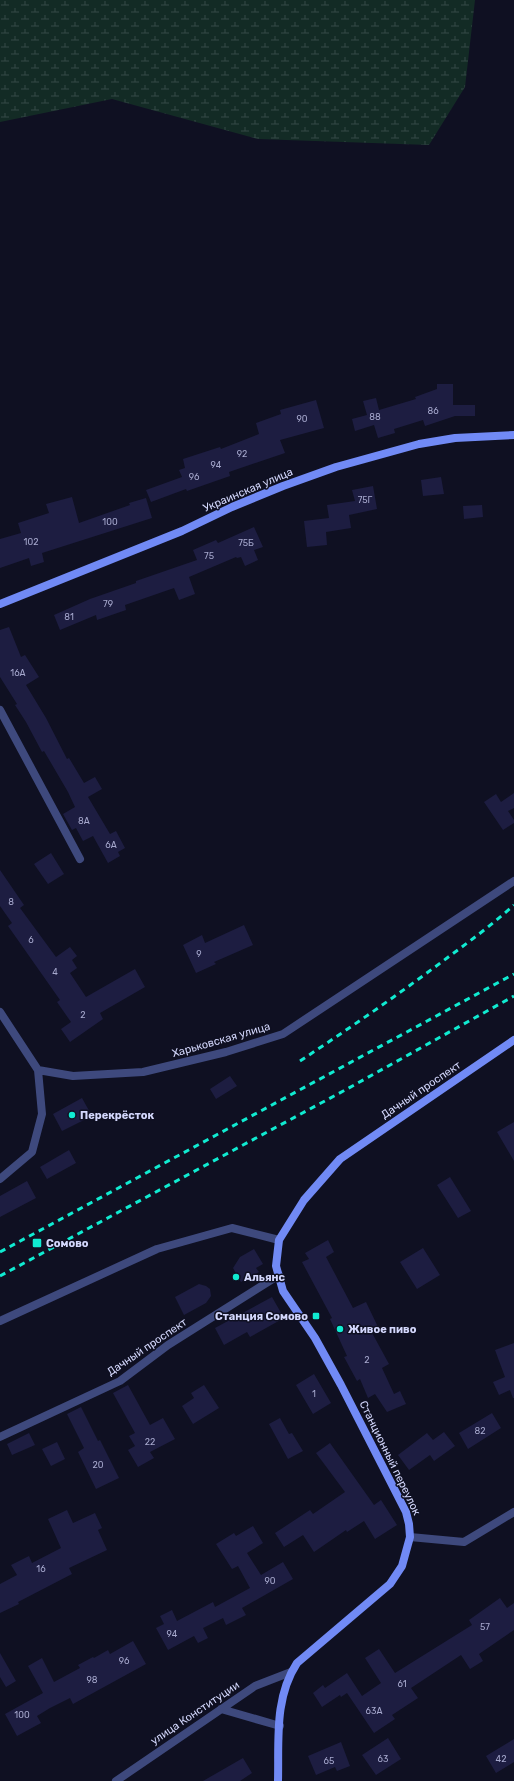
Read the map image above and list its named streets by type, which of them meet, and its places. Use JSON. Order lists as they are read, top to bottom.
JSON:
{
  "streets": {
    "street": [
      "Украинская улица",
      "Харьковская улица",
      "Дачный проспект",
      "Станционный переулок",
      "улица Конституции"
    ]
  },
  "crossings": [
    ["Дачный проспект", "Станционный переулок"],
    ["Станционный переулок", "улица Конституции"]
  ],
  "places": {
    "other": ["Перекрёсток", "Альянс", "Живое пиво"],
    "transit": ["Сомово", "Станция Сомово"]
  },
  "house_numbers": [
    "86",
    "88",
    "90",
    "92",
    "94",
    "96",
    "75Г",
    "100",
    "102",
    "75Б",
    "75",
    "79",
    "81",
    "16А",
    "8А",
    "6А",
    "8",
    "6",
    "9",
    "4",
    "2",
    "2",
    "1",
    "82",
    "22",
    "20",
    "16",
    "90",
    "57",
    "94",
    "96",
    "98",
    "61",
    "63А",
    "100",
    "63",
    "42",
    "65"
  ]
}
